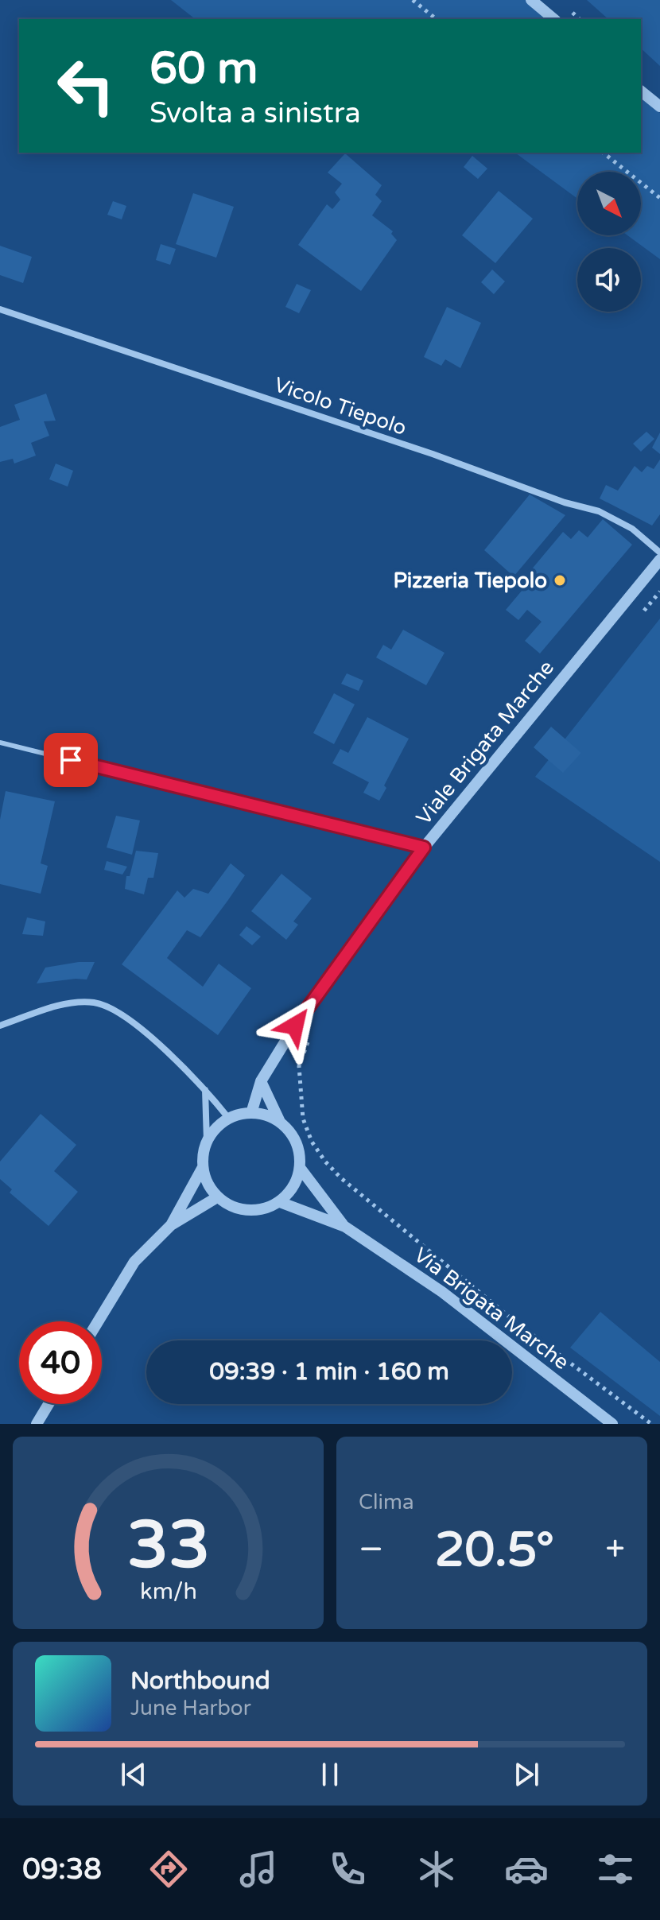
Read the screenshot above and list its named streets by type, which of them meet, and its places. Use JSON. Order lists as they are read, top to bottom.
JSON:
{
  "streets": {
    "street": ["Vicolo Tiepolo", "Viale Brigata Marche", "Via Brigata Marche"]
  },
  "crossings": [
    ["Viale Brigata Marche", "Via Brigata Marche"]
  ],
  "places": ["Pizzeria Tiepolo"],
  "north": "bottom right",
  "page": {
    "turn": ["60 m", "Svolta a sinistra"],
    "limit": "40",
    "trip": "09:39 · 1 min · 160 m",
    "tile": "Clima",
    "heat": ["−", "20.5°", "+"],
    "song": ["Northbound", "June Harbor"],
    "tabs": "09:38",
    "gauge": ["33", "km/h"]
  }
}
